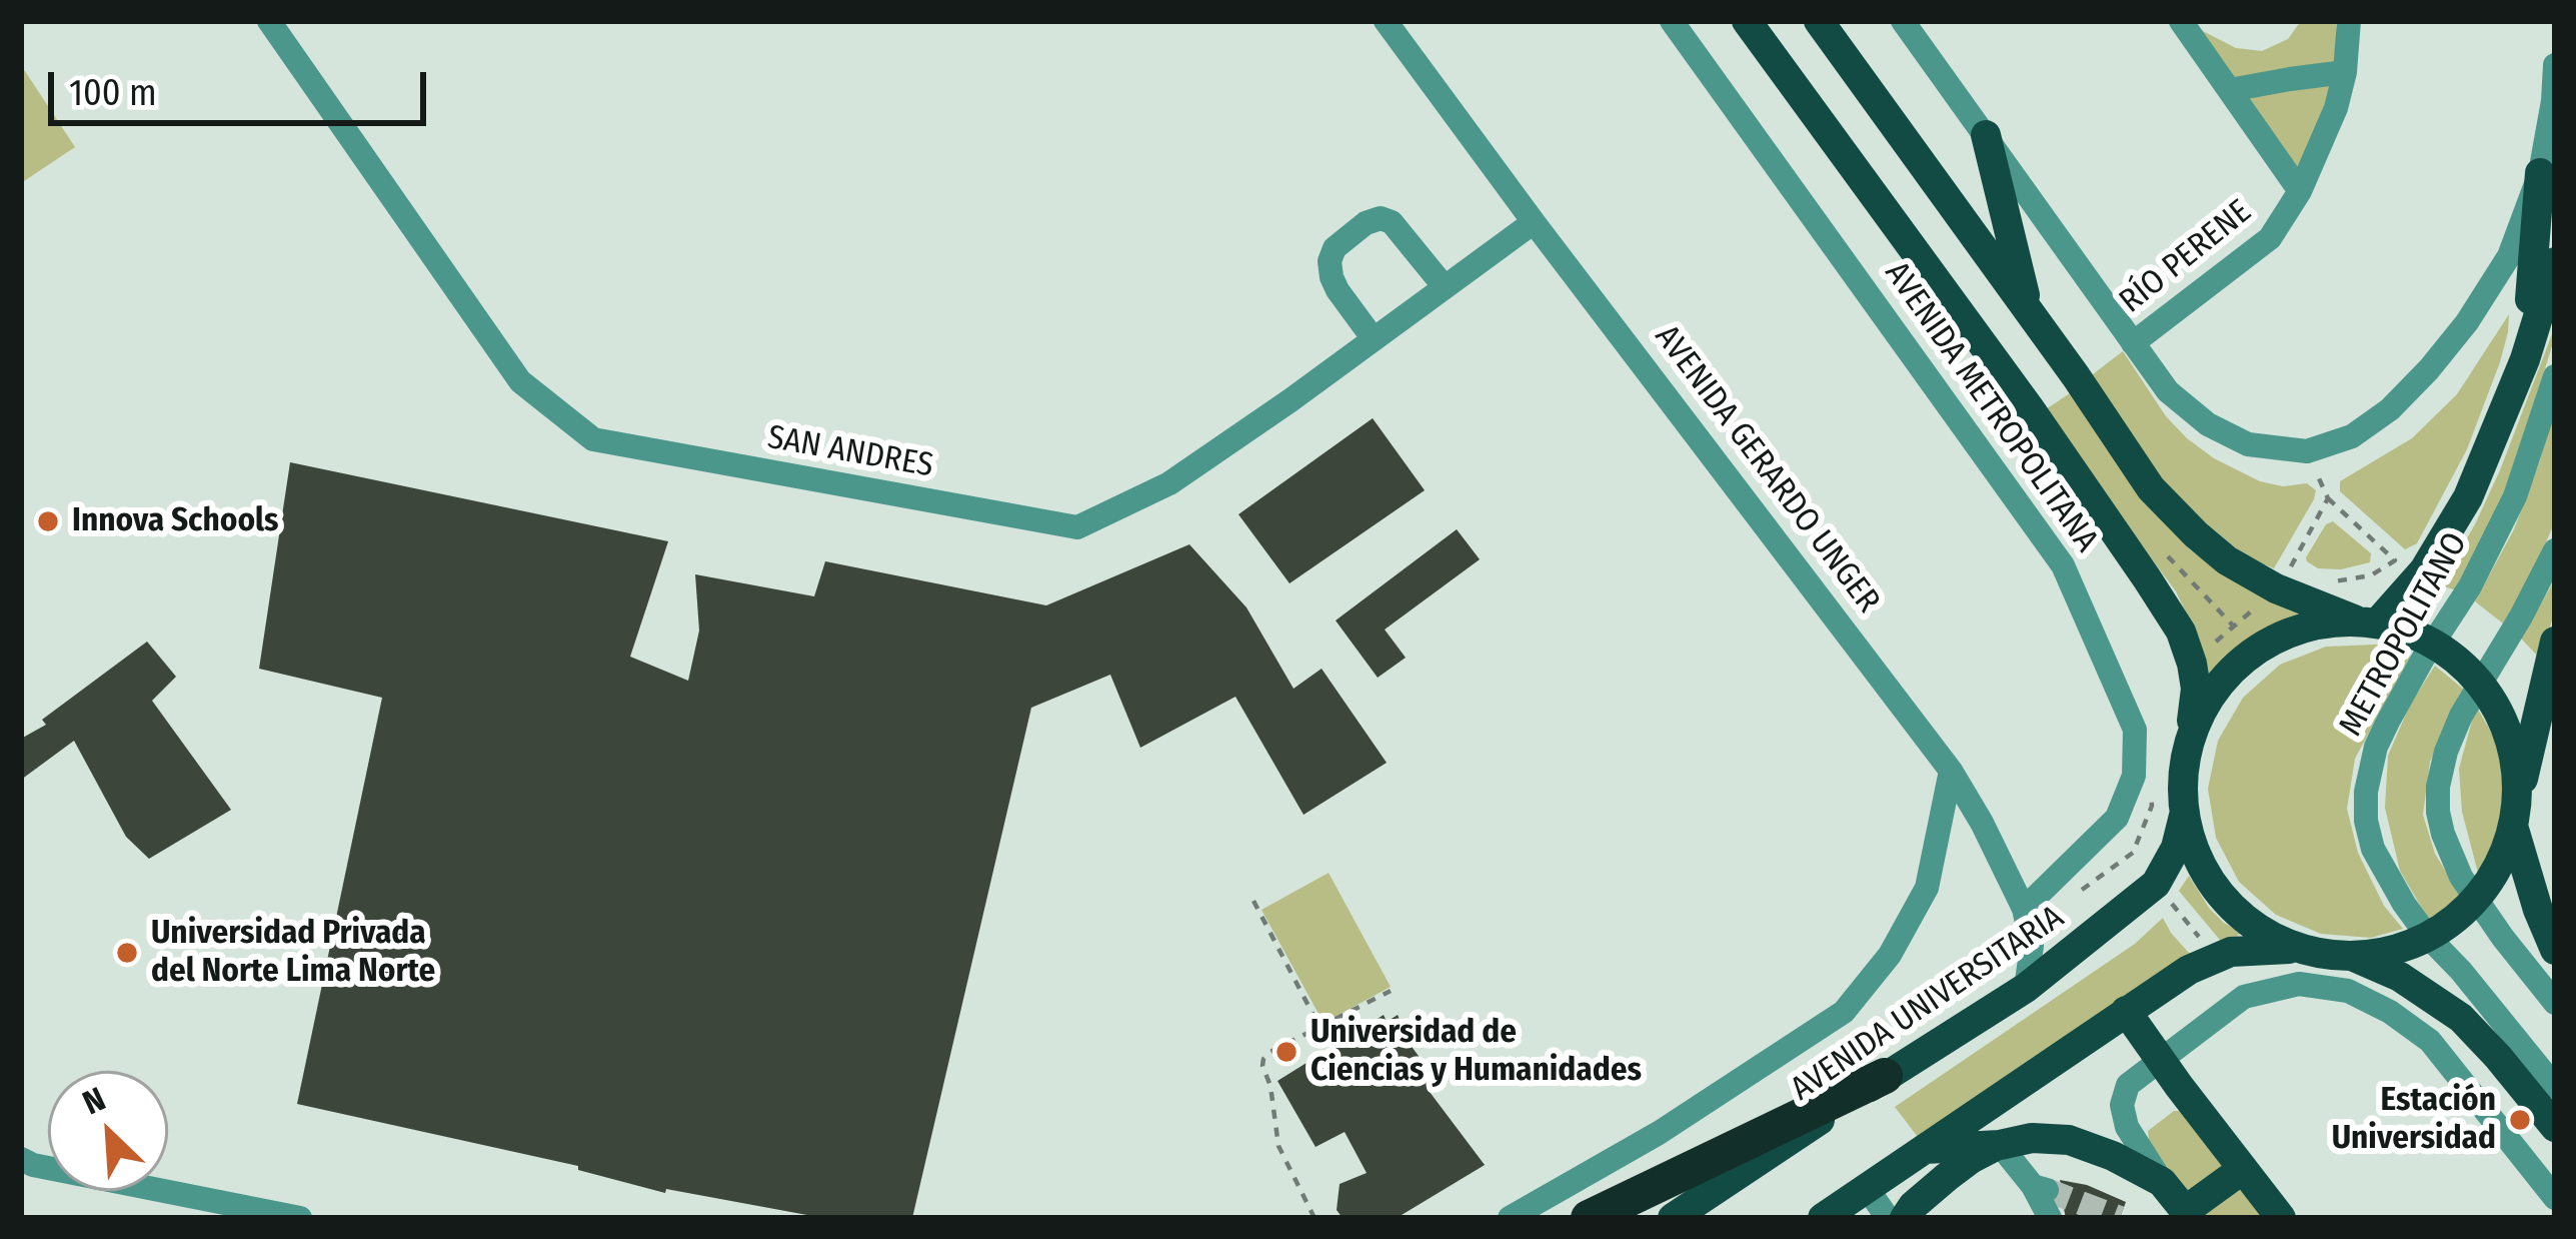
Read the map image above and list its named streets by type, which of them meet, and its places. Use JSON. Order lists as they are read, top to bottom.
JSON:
{
  "streets": {
    "main road": ["AVENIDA METROPOLITANA", "AVENIDA UNIVERSITARIA"],
    "street": [
      "RÍO PERENE",
      "SAN ANDRES",
      "AVENIDA GERARDO UNGER",
      "METROPOLITANO"
    ]
  },
  "crossings": [
    ["AVENIDA METROPOLITANA", "AVENIDA GERARDO UNGER"],
    ["SAN ANDRES", "AVENIDA GERARDO UNGER"],
    ["AVENIDA GERARDO UNGER", "AVENIDA UNIVERSITARIA"]
  ],
  "places": [
    "Innova Schools",
    "Universidad Privada del Norte Lima Norte",
    "Universidad de Ciencias y Humanidades",
    "Estación Universidad"
  ],
  "scale_bar": "100 m",
  "north": "top left"
}
